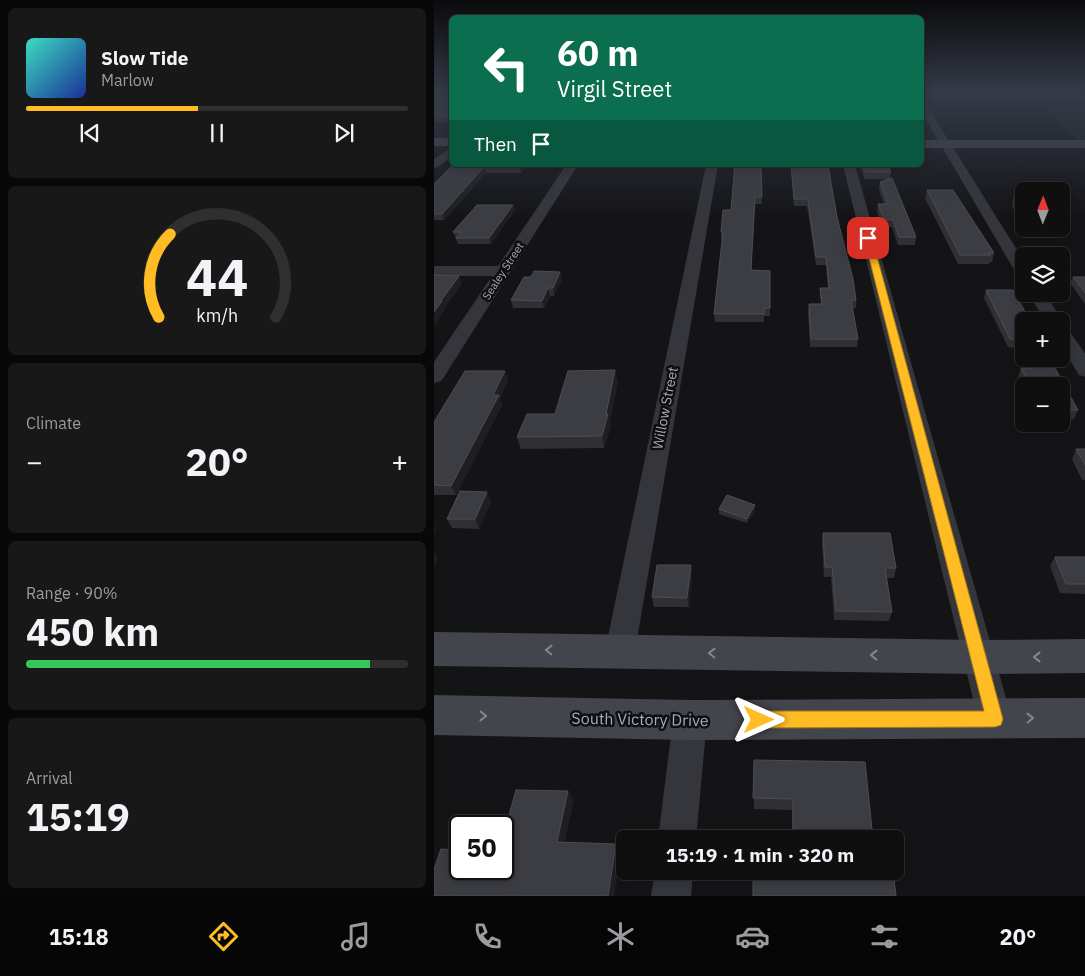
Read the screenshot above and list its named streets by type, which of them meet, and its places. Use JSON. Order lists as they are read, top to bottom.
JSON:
{
  "streets": {
    "main road": ["South Victory Drive"],
    "street": ["Sealey Street", "Willow Street"]
  },
  "north": "top",
  "page": {
    "turn": ["60 m", "Virgil Street"],
    "song": ["Slow Tide", "Marlow"],
    "then": "Then",
    "map_buttons": ["+", "−"],
    "tile": [
      "Climate",
      ["Range · 90%", "450 km"],
      ["Arrival", "15:19"]
    ],
    "heat": ["−", "20°", "+"],
    "limit": "50",
    "trip": "15:19 · 1 min · 320 m",
    "tabs": ["15:18", "20°"],
    "gauge": ["44", "km/h"]
  }
}
